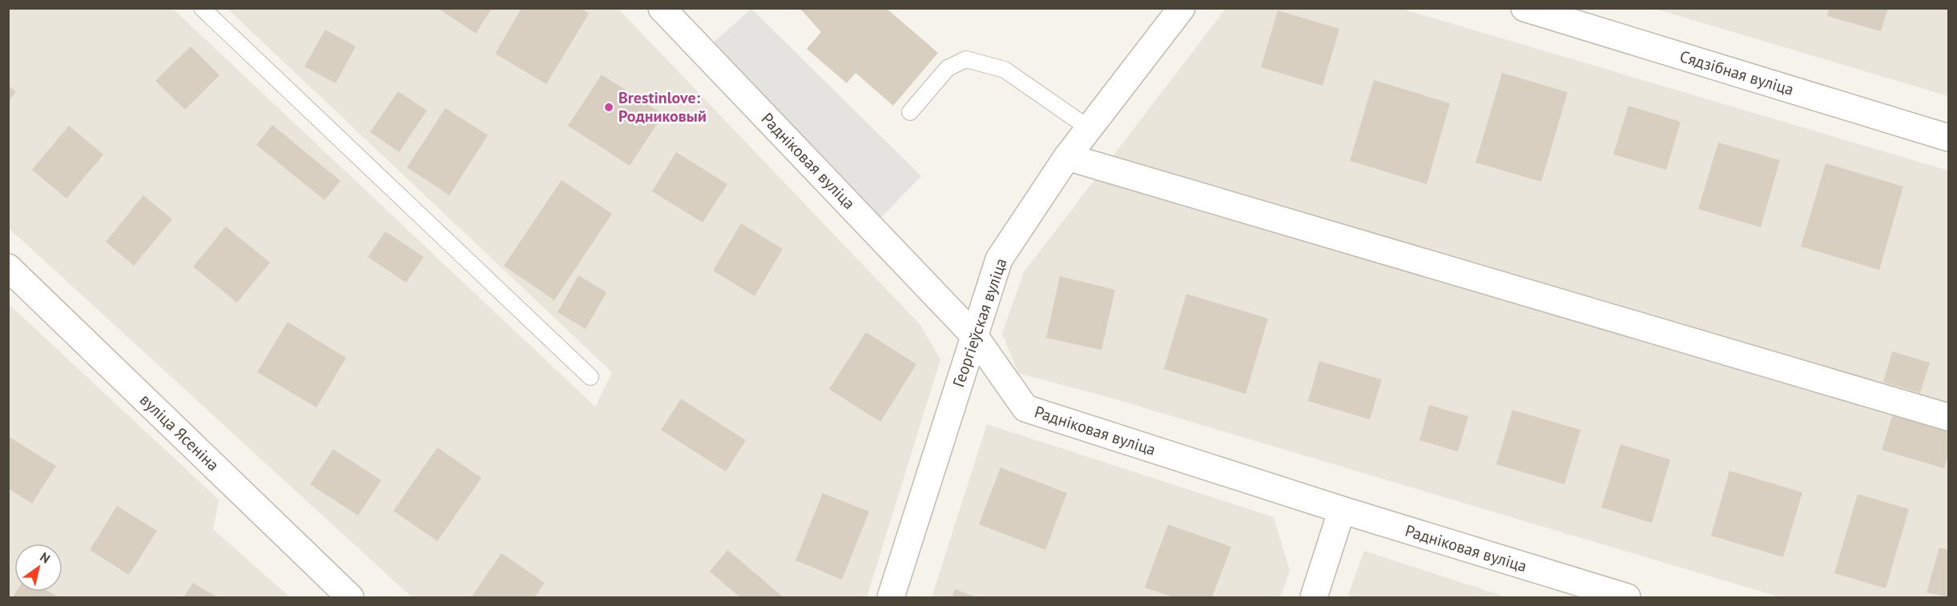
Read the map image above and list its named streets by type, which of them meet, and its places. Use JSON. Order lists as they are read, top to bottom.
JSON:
{
  "streets": {
    "street": [
      "Сядзібная вуліца",
      "Радніковая вуліца",
      "Георгіеўская вуліца",
      "вуліца Ясеніна"
    ]
  },
  "crossings": [
    ["Радніковая вуліца", "Георгіеўская вуліца"]
  ],
  "places": ["Brestinlove: Родниковый"],
  "north": "top right"
}
